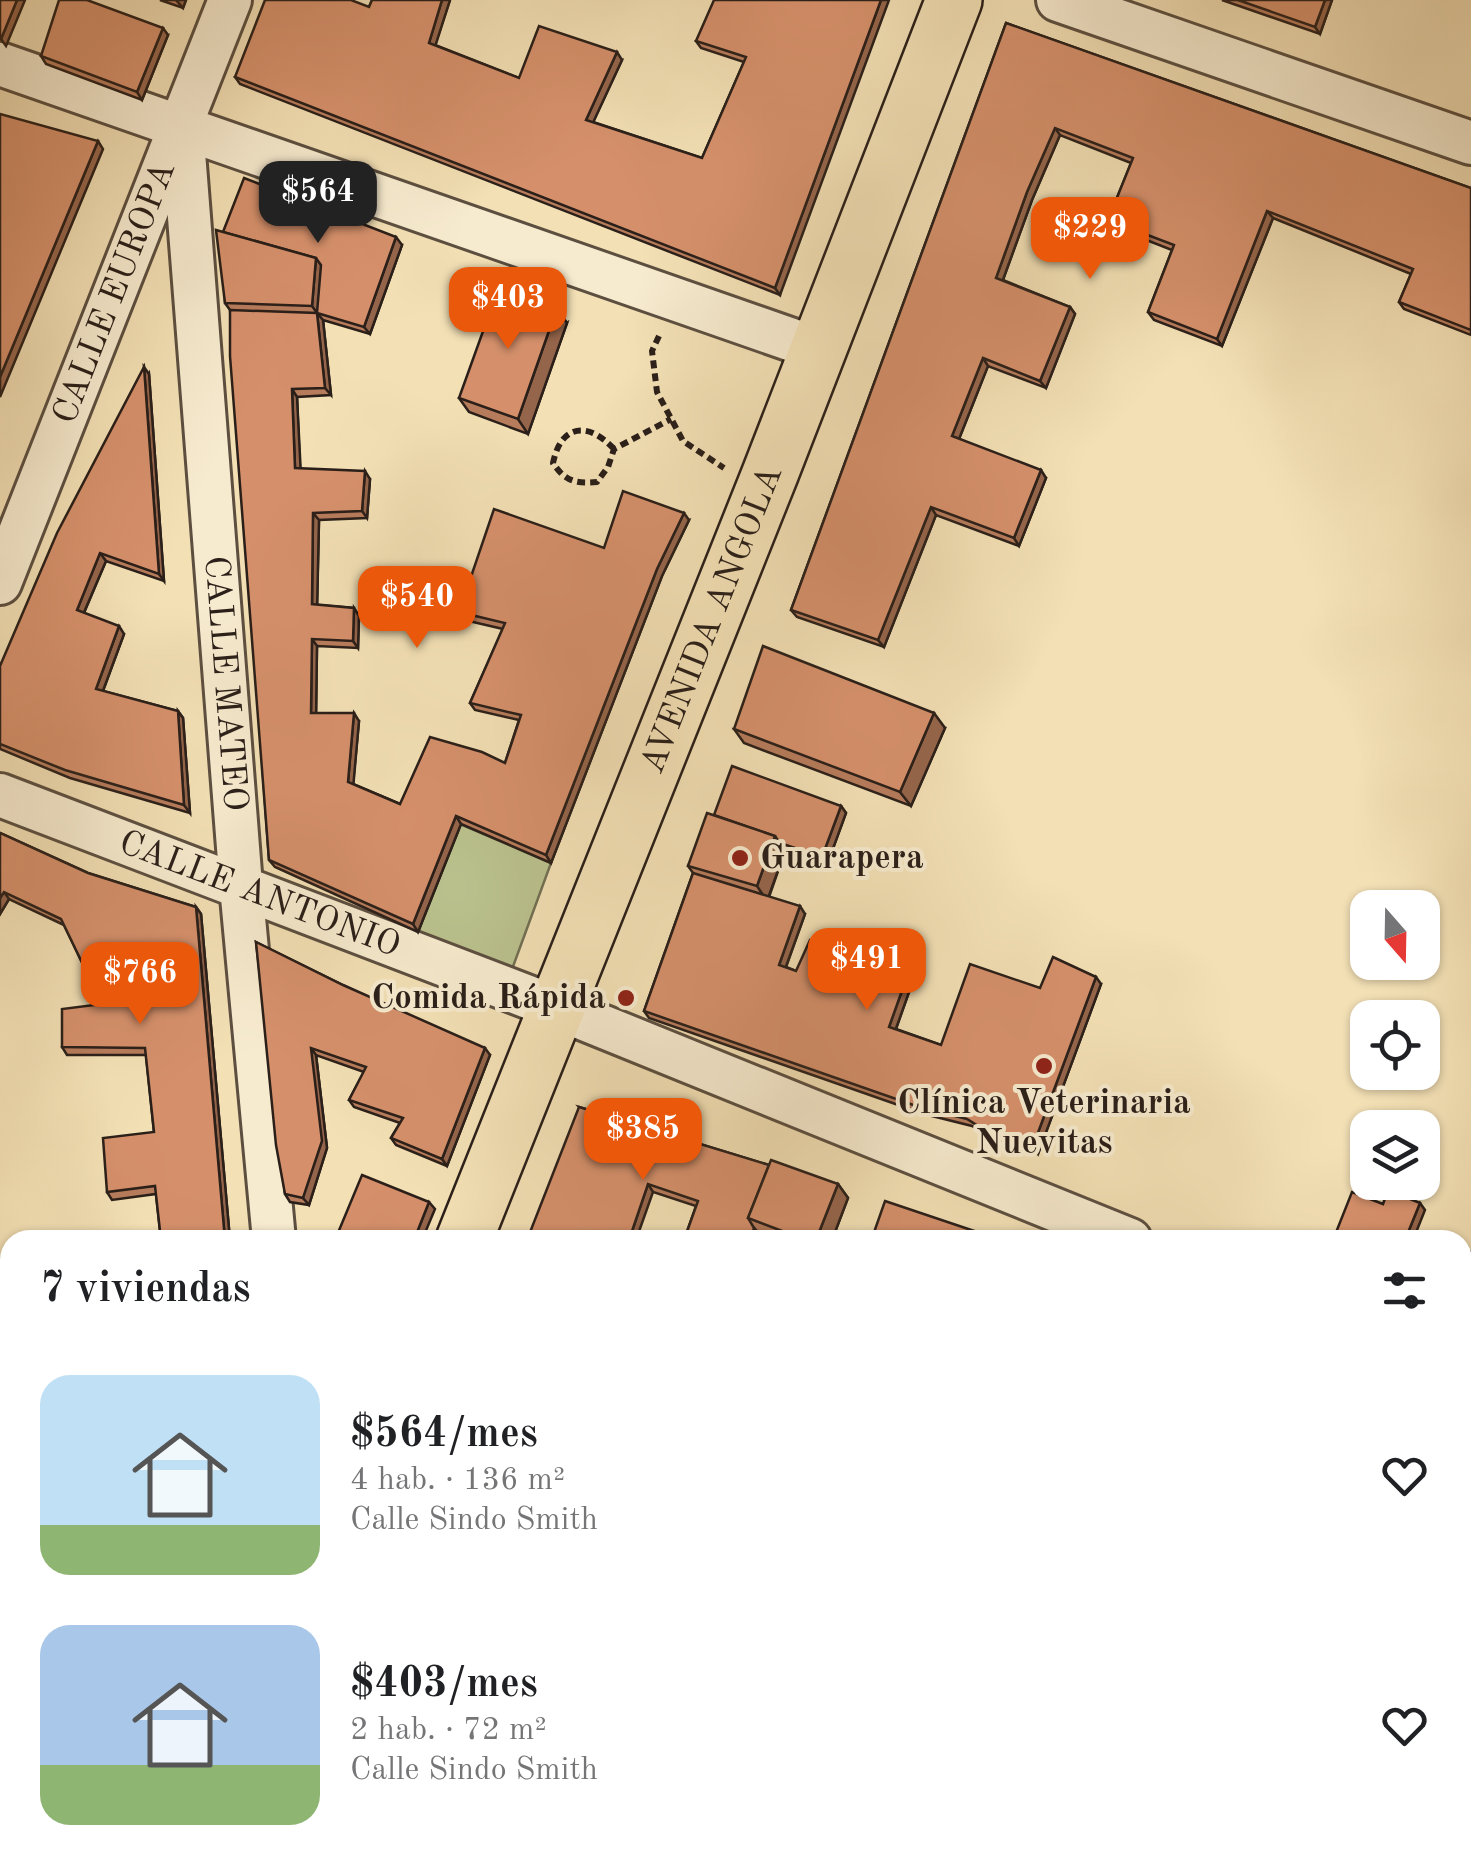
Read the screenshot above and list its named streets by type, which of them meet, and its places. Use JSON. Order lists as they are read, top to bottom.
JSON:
{
  "streets": {
    "main road": ["AVENIDA ANGOLA"],
    "street": ["CALLE EUROPA", "CALLE MATEO", "CALLE ANTONIO"]
  },
  "crossings": [
    ["CALLE EUROPA", "CALLE MATEO"],
    ["AVENIDA ANGOLA", "CALLE ANTONIO"],
    ["CALLE MATEO", "CALLE ANTONIO"]
  ],
  "places": ["Guarapera", "Comida Rápida", "Clínica Veterinaria Nuevitas"],
  "north": "bottom",
  "page": {
    "price": [
      "$564",
      "$229",
      "$403",
      "$540",
      "$491",
      "$766",
      "$385"
    ],
    "heading": "7 viviendas",
    "list": [
      {
        "name": "$564/mes",
        "note": "4 hab. · 136 m² · Calle Sindo Smith"
      },
      {
        "name": "$403/mes",
        "note": "2 hab. · 72 m² · Calle Sindo Smith"
      }
    ]
  }
}
